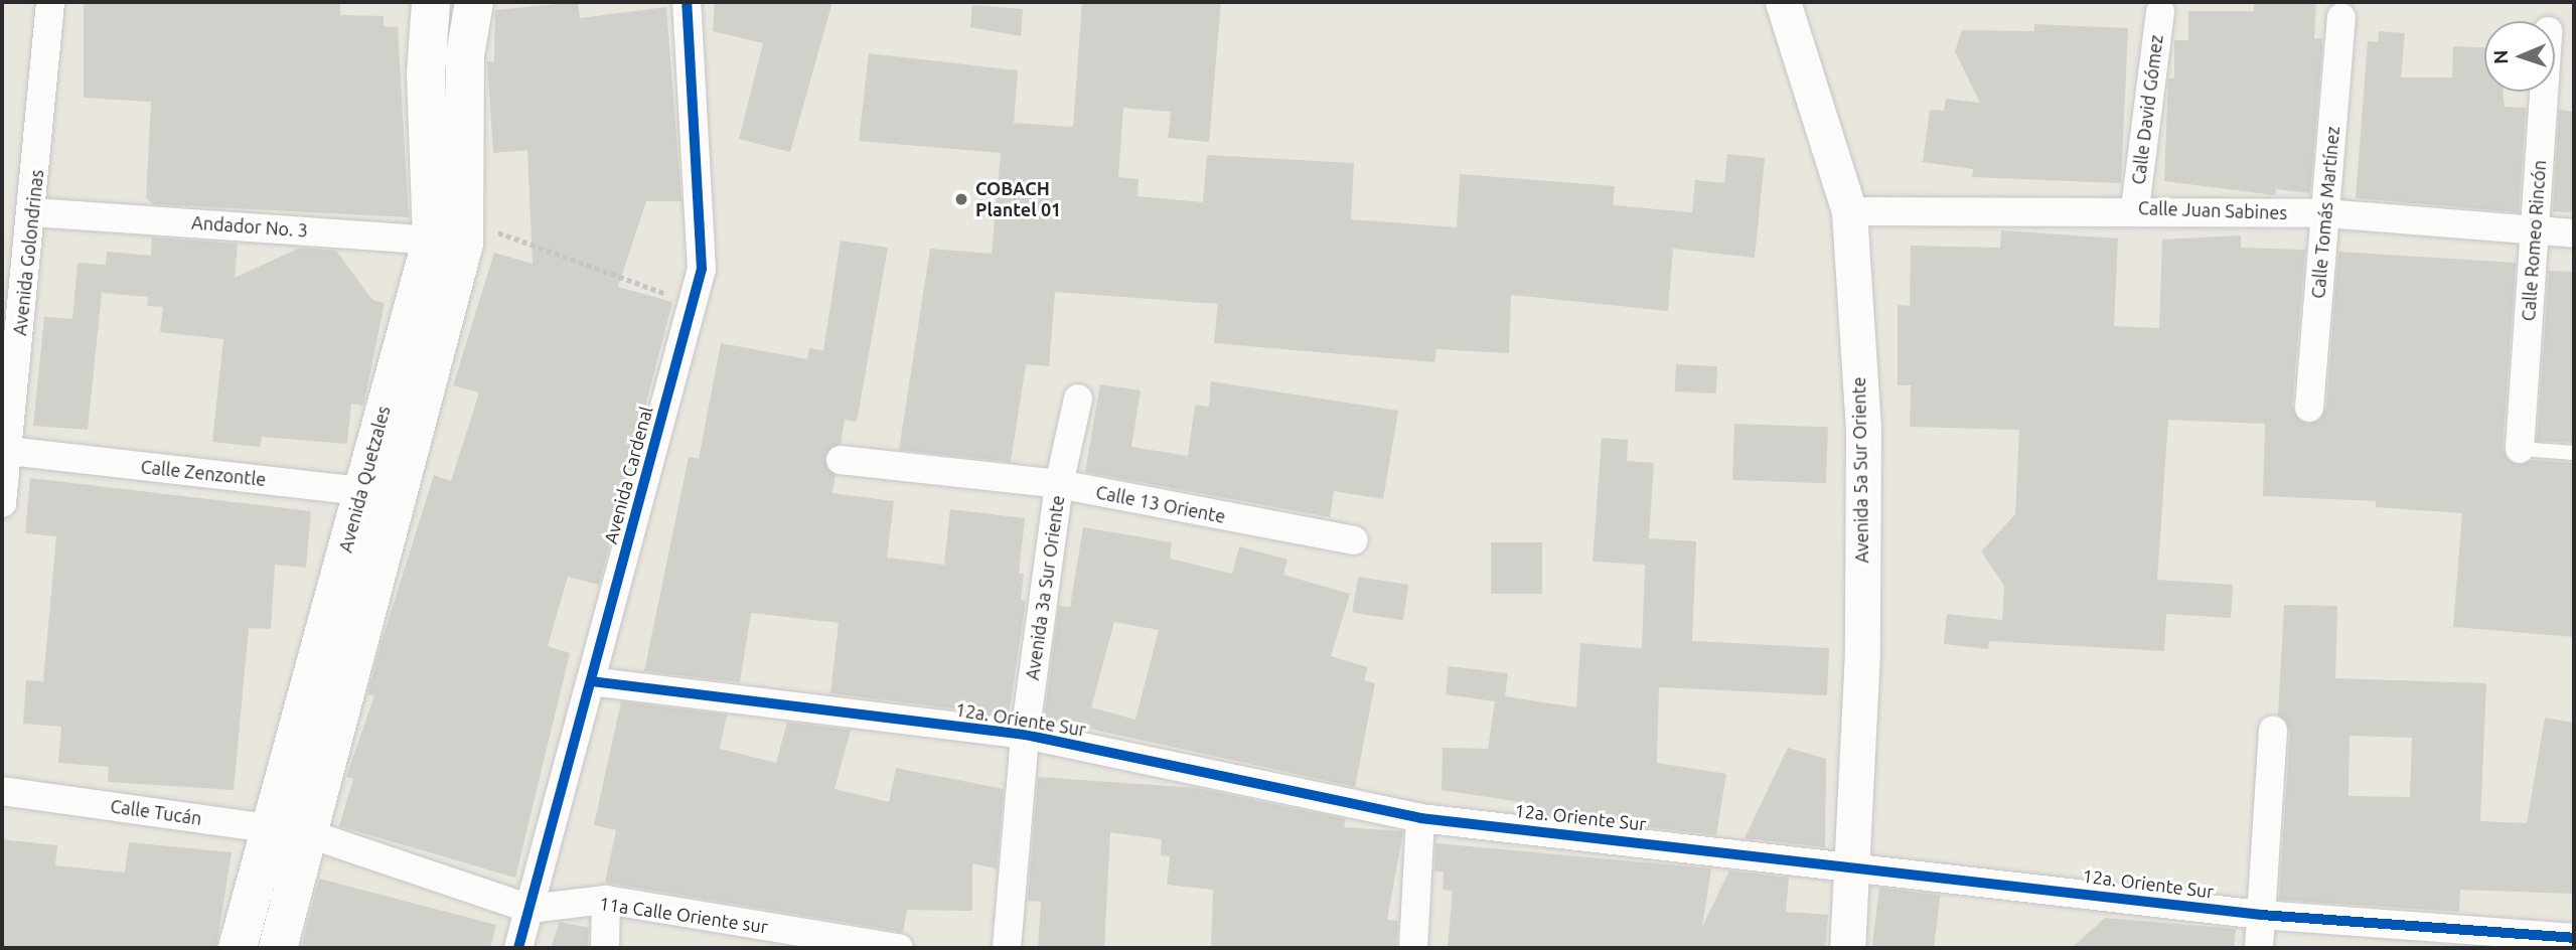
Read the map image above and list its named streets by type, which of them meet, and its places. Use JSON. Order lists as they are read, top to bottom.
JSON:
{
  "streets": {
    "main road": ["Avenida Quetzales"],
    "street": [
      "Calle David Gómez",
      "Calle Juan Sabines",
      "Calle Tomás Martínez",
      "Andador No. 3",
      "Calle Romeo Rincón",
      "Avenida Golondrinas",
      "Avenida 5a Sur Oriente",
      "Calle Zenzontle",
      "Avenida Cardenal",
      "Calle 13 Oriente",
      "Avenida 3a Sur Oriente",
      "12a. Oriente Sur",
      "Calle Tucán",
      "11a Calle Oriente sur"
    ]
  },
  "crossings": [
    ["Calle David Gómez", "Calle Juan Sabines"],
    ["Calle Juan Sabines", "Calle Tomás Martínez"],
    ["Calle Juan Sabines", "Calle Romeo Rincón"],
    ["Calle Juan Sabines", "Avenida 5a Sur Oriente"],
    ["Andador No. 3", "Avenida Golondrinas"],
    ["Andador No. 3", "Avenida Quetzales"],
    ["Avenida Golondrinas", "Calle Zenzontle"],
    ["Avenida 5a Sur Oriente", "12a. Oriente Sur"],
    ["Calle Zenzontle", "Avenida Quetzales"],
    ["Avenida Cardenal", "12a. Oriente Sur"],
    ["Avenida Cardenal", "11a Calle Oriente sur"],
    ["Avenida Quetzales", "Calle Tucán"],
    ["Avenida Quetzales", "11a Calle Oriente sur"],
    ["Calle 13 Oriente", "Avenida 3a Sur Oriente"],
    ["Avenida 3a Sur Oriente", "12a. Oriente Sur"],
    ["Calle Tucán", "11a Calle Oriente sur"]
  ],
  "places": ["COBACH Plantel 01"],
  "north": "left"
}
